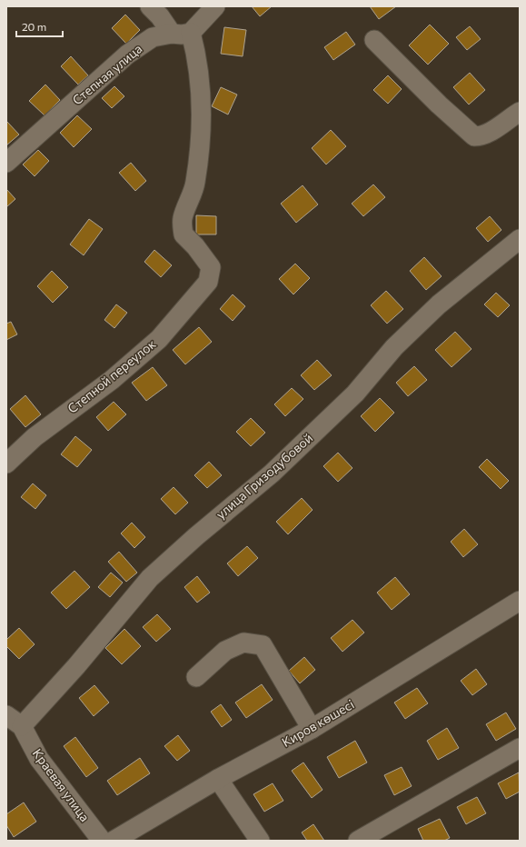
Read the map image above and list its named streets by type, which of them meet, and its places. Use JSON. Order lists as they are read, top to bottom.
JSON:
{
  "streets": {
    "street": [
      "Степная улица",
      "Степной переулок",
      "улица Гризодубовой",
      "Киров көшесі",
      "Краевая улица"
    ]
  },
  "crossings": [
    ["Степная улица", "Степной переулок"],
    ["улица Гризодубовой", "Краевая улица"]
  ],
  "scale_bar": "20 m"
}
